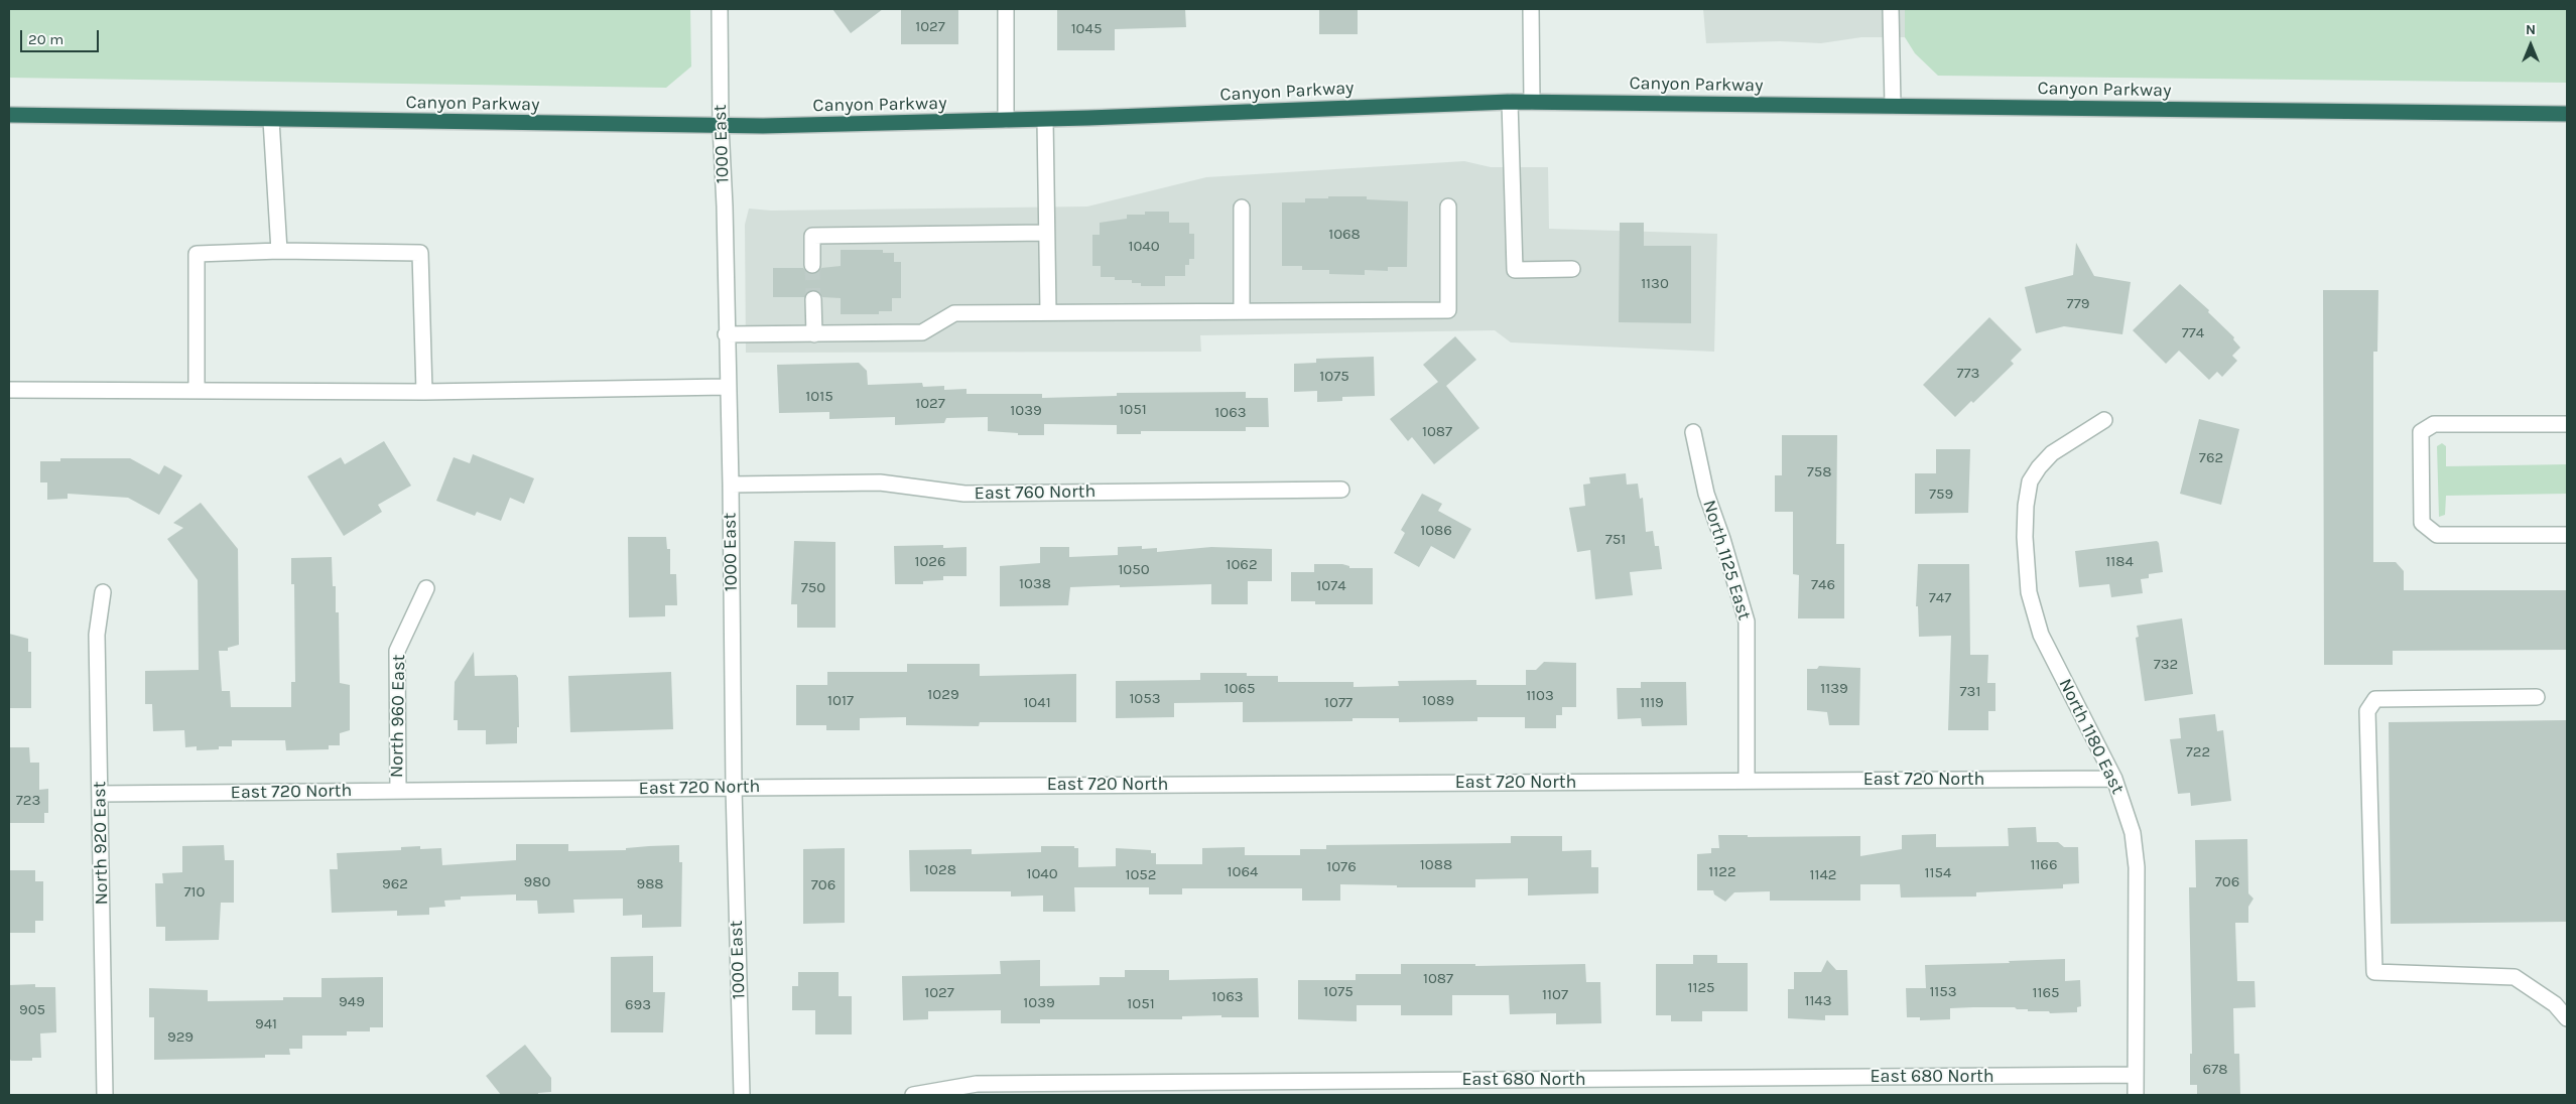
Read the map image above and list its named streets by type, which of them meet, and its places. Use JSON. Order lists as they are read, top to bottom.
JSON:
{
  "streets": {
    "highway": ["Canyon Parkway"],
    "street": [
      "1000 East",
      "East 760 North",
      "North 1125 East",
      "North 960 East",
      "North 1180 East",
      "East 720 North",
      "North 920 East",
      "East 680 North"
    ]
  },
  "crossings": [
    ["Canyon Parkway", "1000 East"],
    ["1000 East", "East 760 North"],
    ["1000 East", "East 720 North"],
    ["North 1125 East", "East 720 North"],
    ["North 960 East", "East 720 North"],
    ["North 1180 East", "East 720 North"],
    ["North 1180 East", "East 680 North"],
    ["East 720 North", "North 920 East"]
  ],
  "house_numbers": [
    "1027",
    "1045",
    "1068",
    "1040",
    "1130",
    "779",
    "774",
    "773",
    "1075",
    "1015",
    "1027",
    "1051",
    "1039",
    "1063",
    "1087",
    "762",
    "758",
    "759",
    "1086",
    "751",
    "1026",
    "1184",
    "1062",
    "1050",
    "1038",
    "746",
    "1074",
    "750",
    "747",
    "732",
    "1065",
    "1139",
    "731",
    "1029",
    "1103",
    "1053",
    "1017",
    "1089",
    "1041",
    "1077",
    "1119",
    "722",
    "723",
    "1088",
    "1166",
    "1076",
    "1028",
    "1064",
    "1122",
    "1154",
    "1040",
    "1052",
    "1142",
    "980",
    "706",
    "962",
    "988",
    "706",
    "710",
    "1087",
    "1125",
    "1075",
    "1153",
    "1027",
    "1165",
    "1107",
    "1063",
    "1143",
    "949",
    "1039",
    "1051",
    "693",
    "905",
    "941",
    "929",
    "678"
  ],
  "scale_bar": "20 m",
  "north": "top"
}
